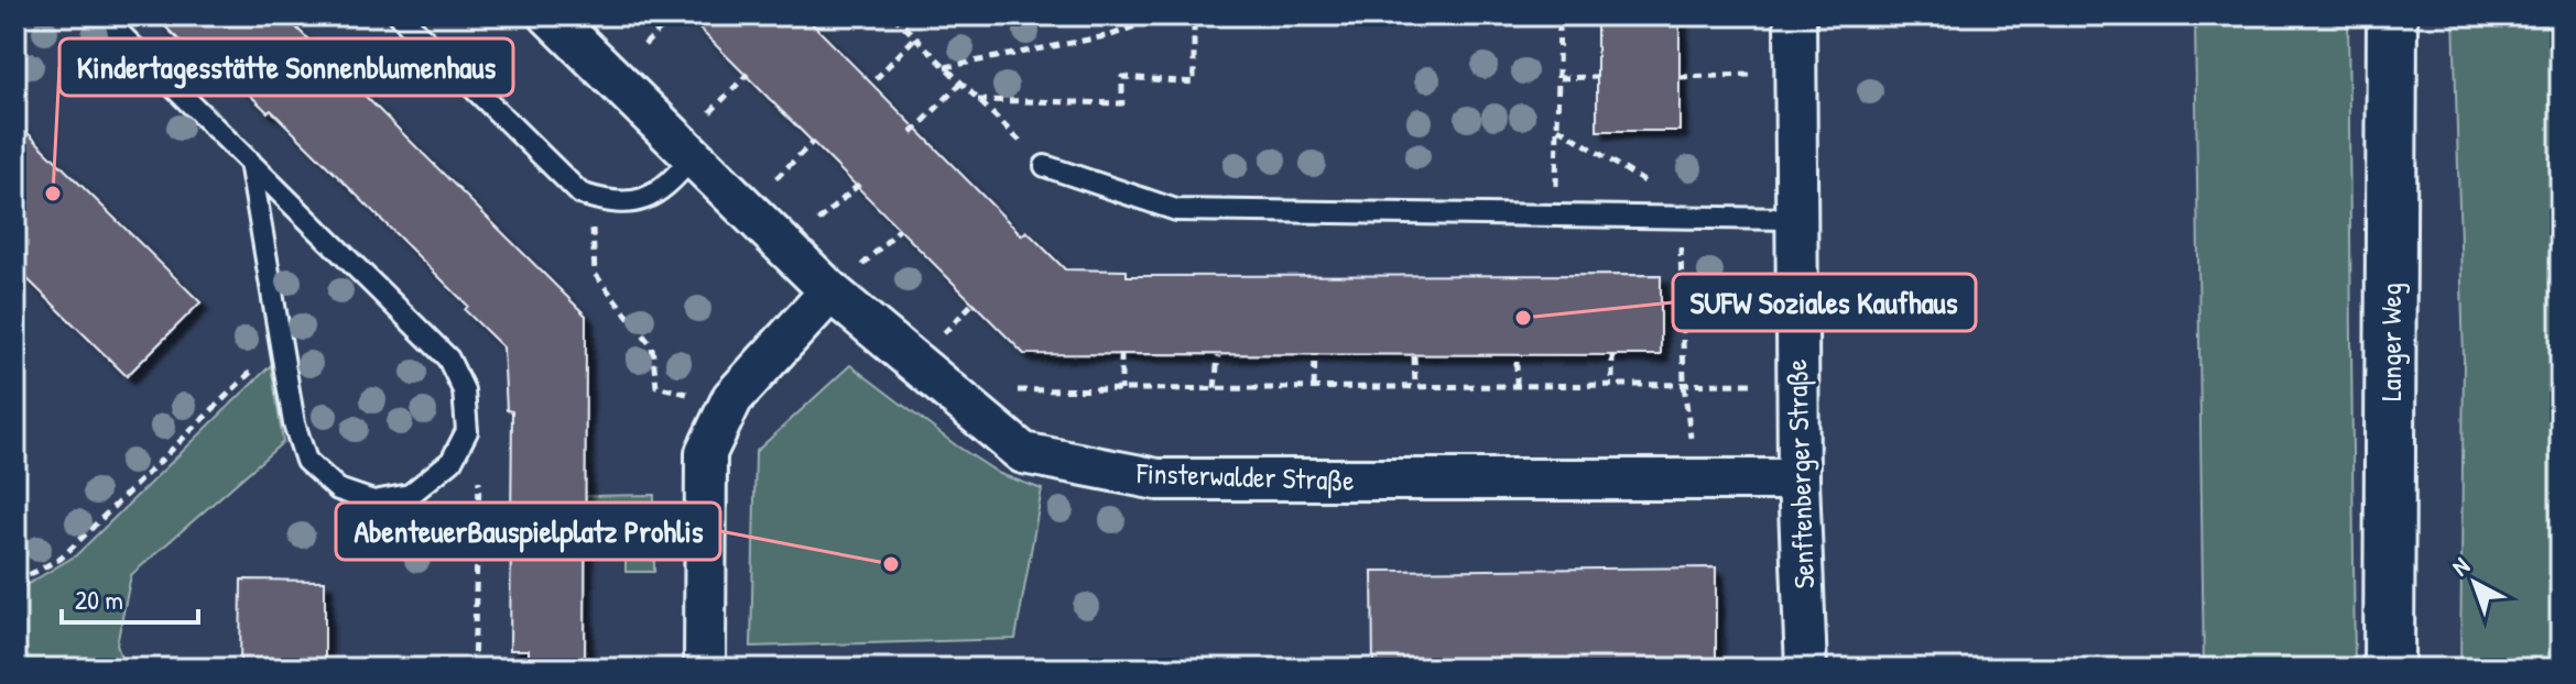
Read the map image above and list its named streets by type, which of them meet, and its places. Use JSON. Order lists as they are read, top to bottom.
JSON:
{
  "streets": {
    "main road": ["Langer Weg"],
    "street": ["Senftenberger Straße", "Finsterwalder Straße"]
  },
  "crossings": [
    ["Senftenberger Straße", "Finsterwalder Straße"]
  ],
  "places": ["Kindertagesstätte Sonnenblumenhaus", "SUFW Soziales Kaufhaus", "AbenteuerBauspielplatz Prohlis"],
  "scale_bar": "20 m",
  "north": "top left"
}
